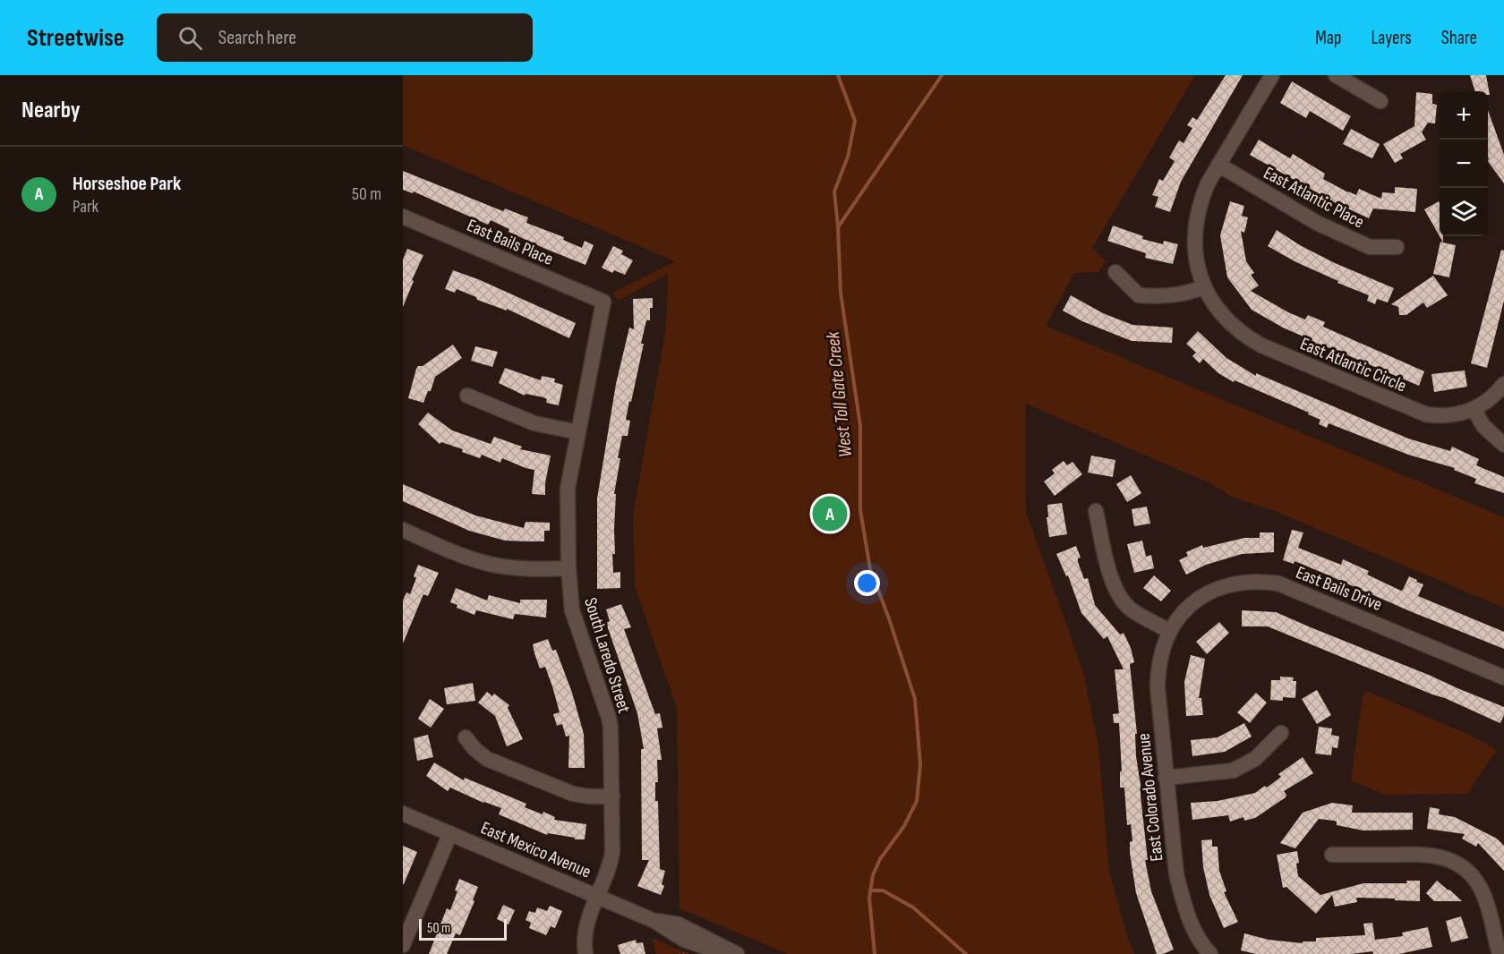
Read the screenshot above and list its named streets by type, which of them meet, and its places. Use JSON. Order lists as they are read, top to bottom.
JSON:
{
  "streets": {
    "street": [
      "East Atlantic Place",
      "East Bails Place",
      "East Atlantic Circle",
      "East Bails Drive",
      "South Laredo Street",
      "East Colorado Avenue",
      "East Mexico Avenue"
    ]
  },
  "crossings": [
    ["East Atlantic Place", "East Atlantic Circle"],
    ["East Bails Place", "South Laredo Street"],
    ["East Bails Drive", "East Colorado Avenue"],
    ["South Laredo Street", "East Mexico Avenue"]
  ],
  "water": ["West Toll Gate Creek"],
  "scale_bar": "50 m",
  "page": {
    "header": "Streetwise",
    "search": "Search here",
    "nav": ["Map", "Layers", "Share"],
    "heading": "Nearby",
    "map_buttons": ["+", "−"],
    "list": [
      {
        "mark": "A",
        "name": "Horseshoe Park",
        "note": "Park",
        "value": "50 m"
      }
    ],
    "pins": "A",
    "scale": "50 m"
  }
}
